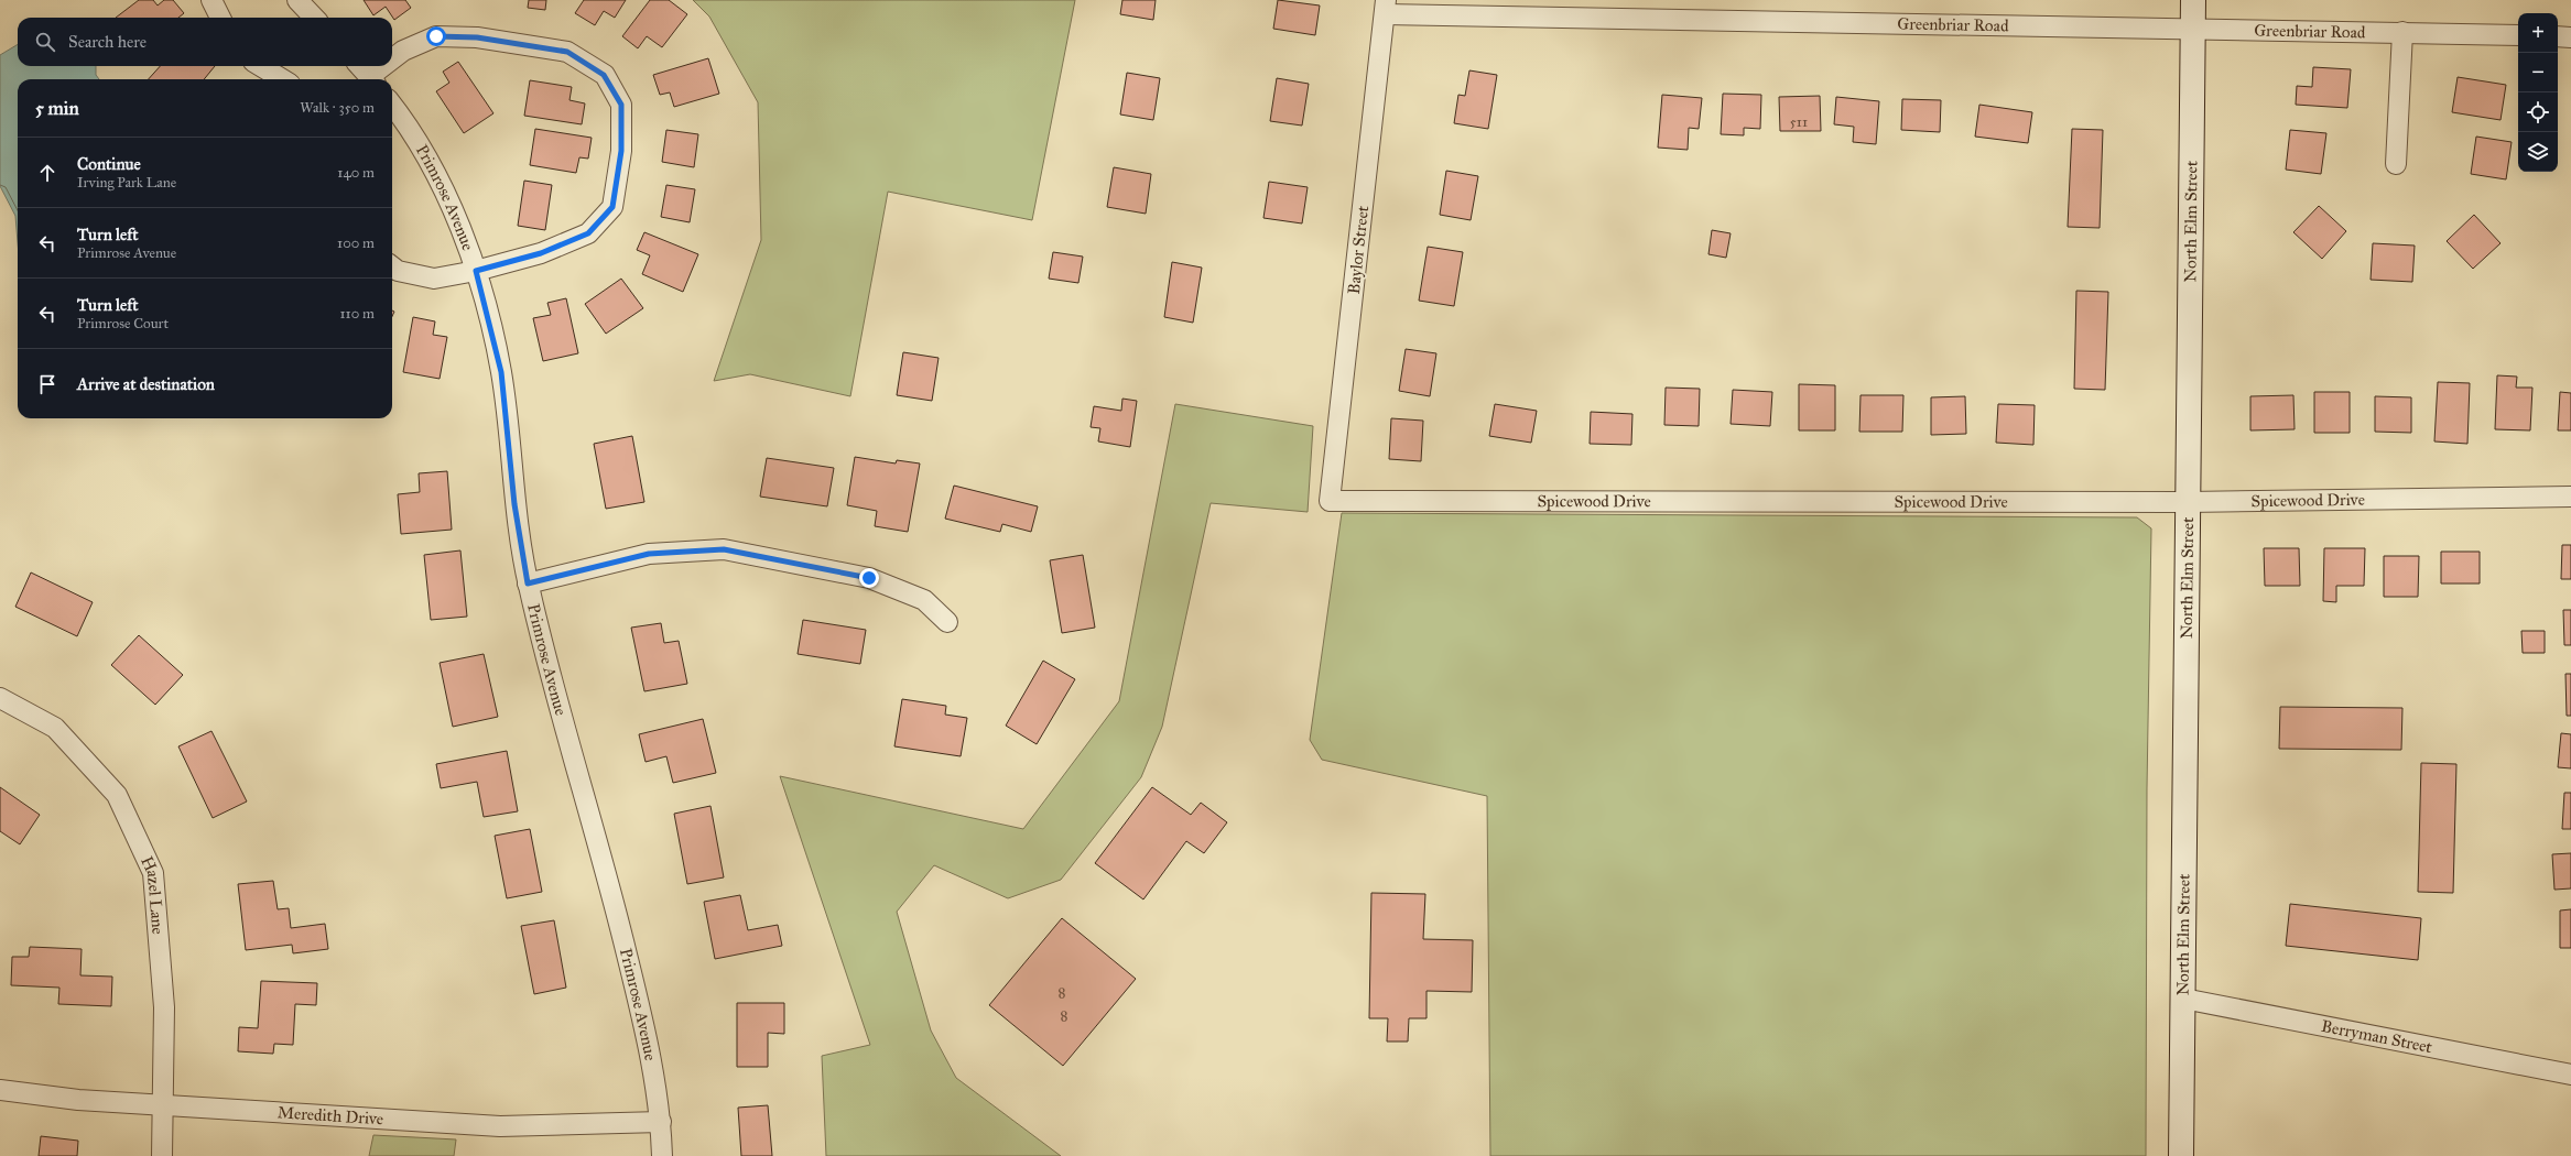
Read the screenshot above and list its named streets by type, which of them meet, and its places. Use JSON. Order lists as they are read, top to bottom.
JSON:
{
  "streets": {
    "main road": ["North Elm Street"],
    "street": [
      "Greenbriar Road",
      "Primrose Avenue",
      "Baylor Street",
      "Spicewood Drive",
      "Hazel Lane",
      "Berryman Street",
      "Meredith Drive"
    ]
  },
  "crossings": [
    ["Greenbriar Road", "North Elm Street"],
    ["Greenbriar Road", "Baylor Street"],
    ["Primrose Avenue", "Meredith Drive"],
    ["North Elm Street", "Spicewood Drive"],
    ["North Elm Street", "Berryman Street"],
    ["Baylor Street", "Spicewood Drive"],
    ["Hazel Lane", "Meredith Drive"]
  ],
  "house_numbers": ["511", "8", "8"],
  "page": {
    "map_buttons": ["+", "−"],
    "search": "Search here",
    "heading": ["5 min", "Walk · 350 m"],
    "list": [
      ["Continue", "Irving Park Lane", "140 m"],
      ["Turn left", "Primrose Avenue", "100 m"],
      ["Turn left", "Primrose Court", "110 m"],
      "Arrive at destination"
    ]
  }
}
